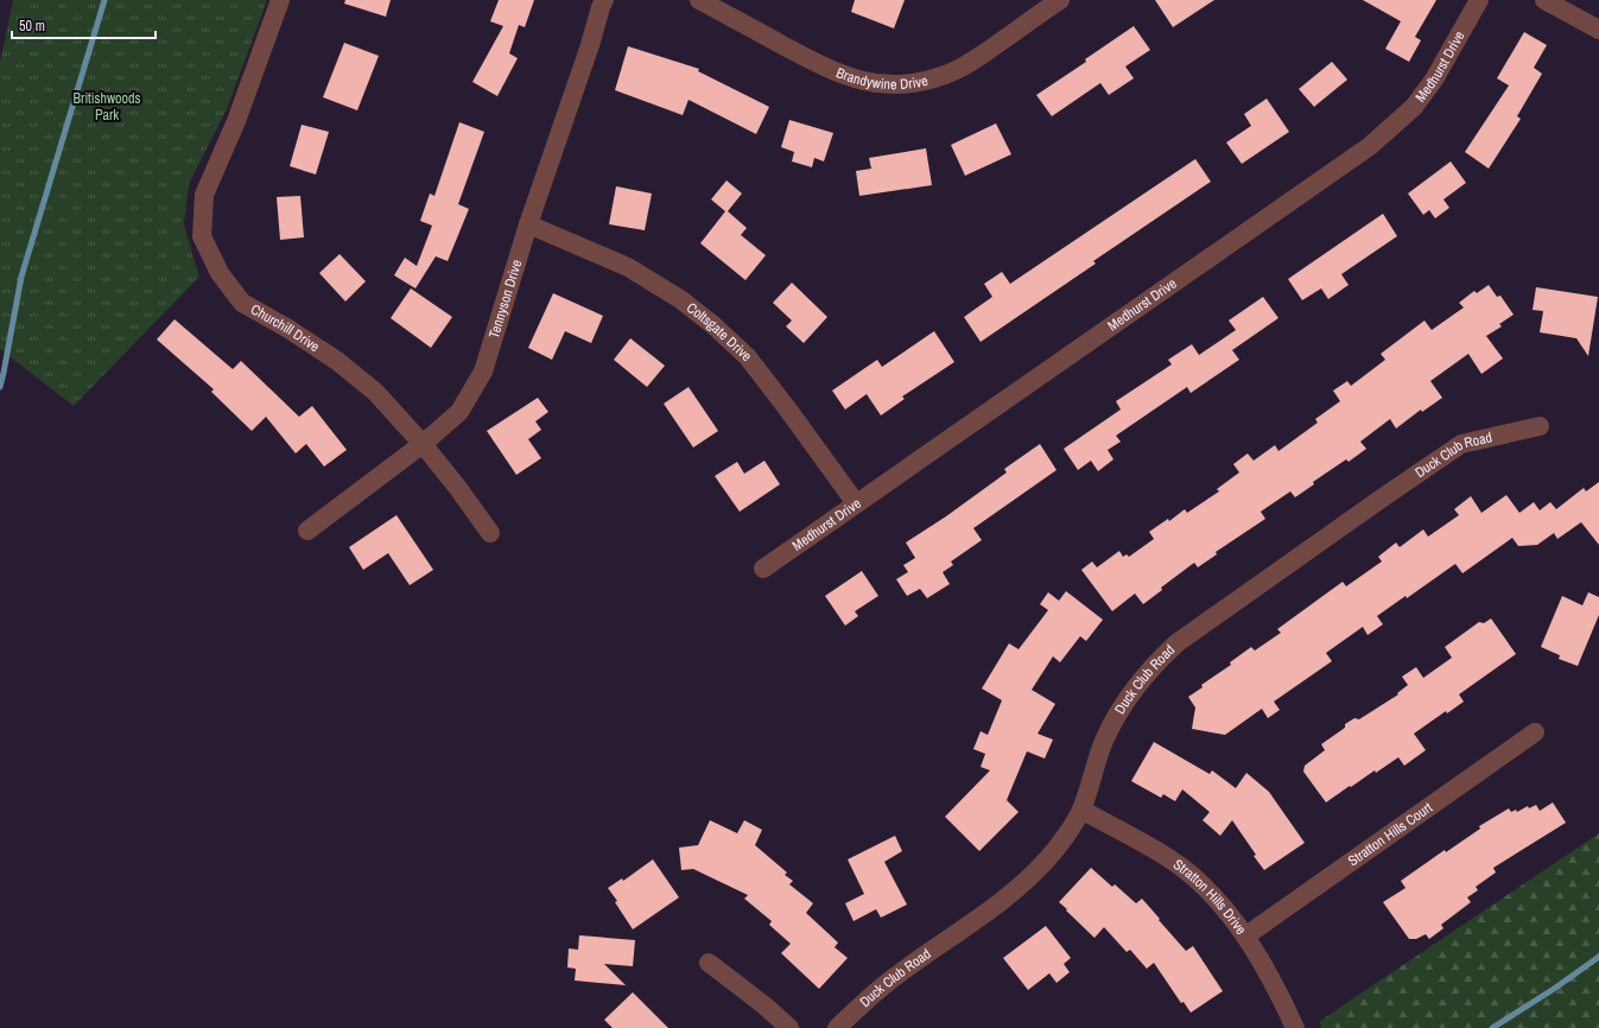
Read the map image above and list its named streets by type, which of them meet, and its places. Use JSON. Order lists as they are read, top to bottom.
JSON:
{
  "streets": {
    "street": [
      "Medhurst Drive",
      "Brandywine Drive",
      "Tennyson Drive",
      "Churchill Drive",
      "Coltsgate Drive",
      "Duck Club Road",
      "Stratton Hills Court",
      "Stratton Hills Drive"
    ]
  },
  "crossings": [
    ["Medhurst Drive", "Coltsgate Drive"],
    ["Tennyson Drive", "Churchill Drive"],
    ["Tennyson Drive", "Coltsgate Drive"],
    ["Duck Club Road", "Stratton Hills Drive"],
    ["Stratton Hills Court", "Stratton Hills Drive"]
  ],
  "parks": ["Britishwoods Park"],
  "scale_bar": "50 m"
}
